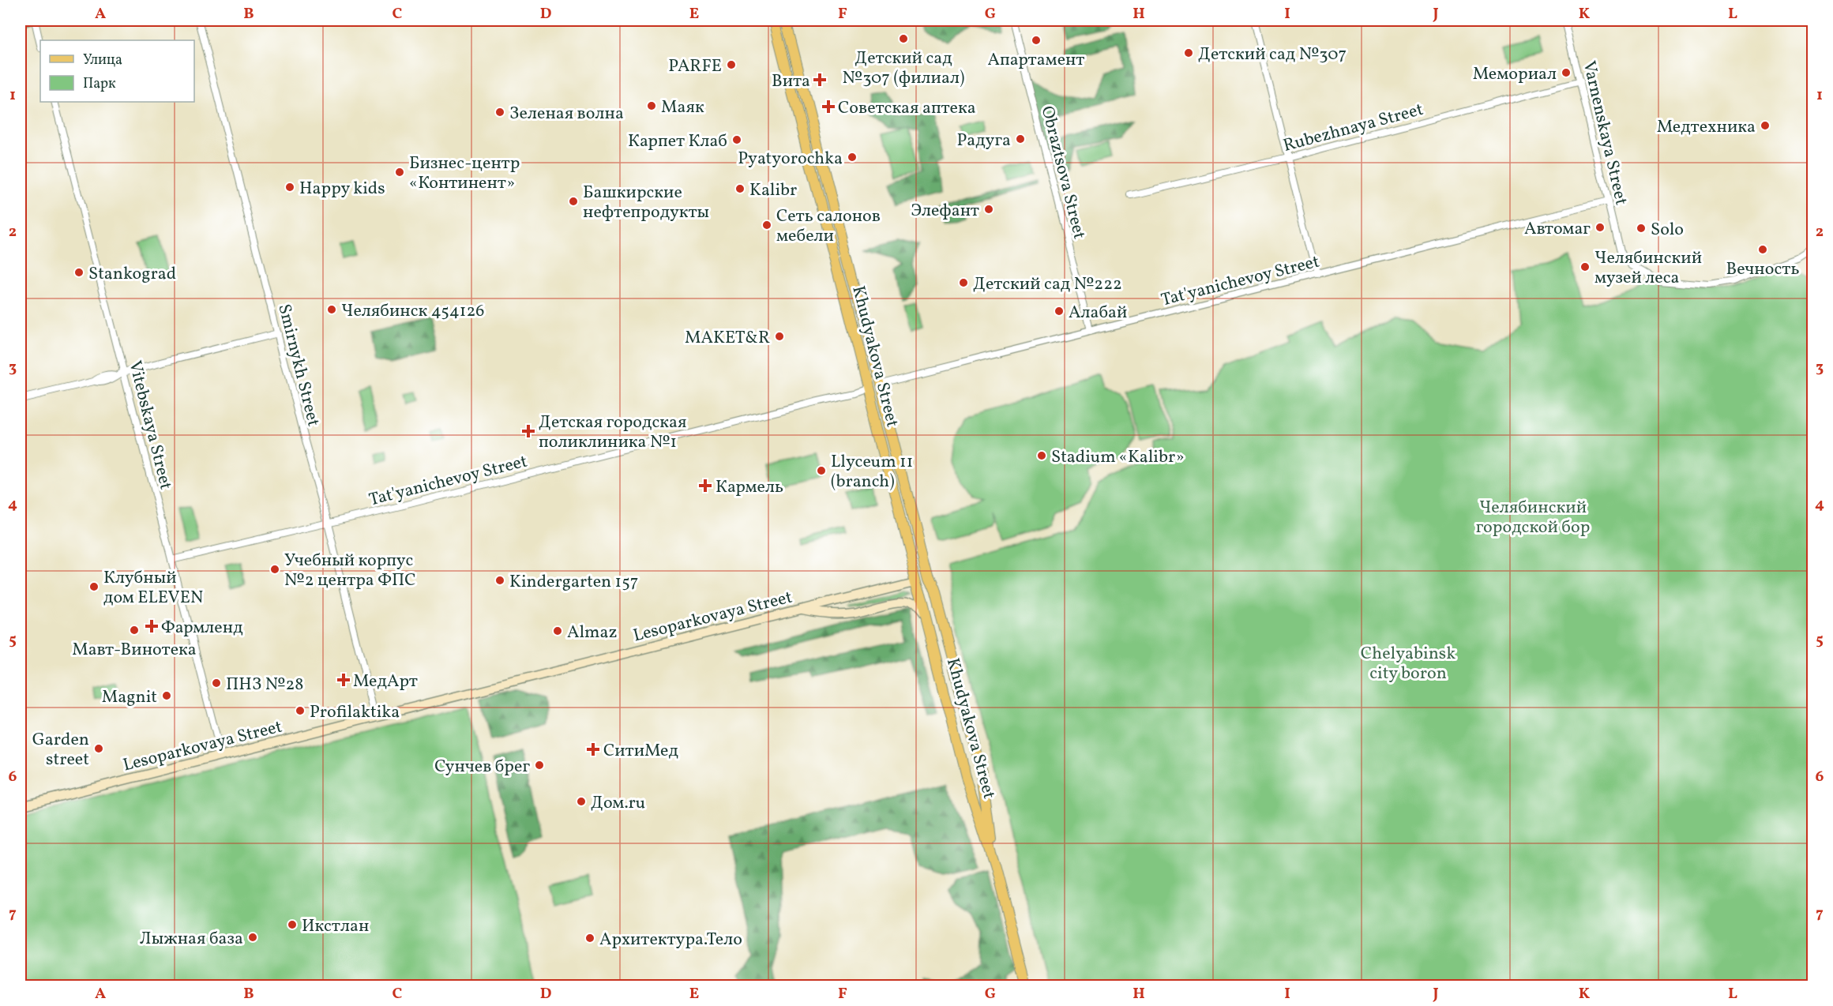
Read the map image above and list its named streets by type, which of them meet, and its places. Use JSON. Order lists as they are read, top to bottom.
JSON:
{
  "streets": {
    "main road": ["Khudyakova Street", "Lesoparkovaya Street"],
    "street": [
      "Rubezhnaya Street",
      "Varnenskaya Street",
      "Obraztsova Street",
      "Tat'yanichevoy Street",
      "Smirnykh Street",
      "Vitebskaya Street"
    ]
  },
  "crossings": [
    ["Rubezhnaya Street", "Varnenskaya Street"],
    ["Varnenskaya Street", "Tat'yanichevoy Street"],
    ["Obraztsova Street", "Tat'yanichevoy Street"],
    ["Tat'yanichevoy Street", "Khudyakova Street"],
    ["Tat'yanichevoy Street", "Smirnykh Street"],
    ["Tat'yanichevoy Street", "Vitebskaya Street"],
    ["Khudyakova Street", "Lesoparkovaya Street"],
    ["Smirnykh Street", "Lesoparkovaya Street"],
    ["Vitebskaya Street", "Lesoparkovaya Street"]
  ],
  "parks": ["Челябинский городской бор", "Chelyabinsk city boron"],
  "places": {
    "other": [
      "Детский сад №307 (филиал)",
      "Апартамент",
      "Детский сад №307",
      "PARFE",
      "Мемориал",
      "Маяк",
      "Зеленая волна",
      "Медтехника",
      "Радуга",
      "Карпет Клаб",
      "Pyatyorochka",
      "Бизнес-центр «Континент»",
      "Happy kids",
      "Kalibr",
      "Башкирские нефтепродукты",
      "Элефант",
      "Сеть салонов мебели",
      "Автомаг",
      "Solo",
      "Вечность",
      "Челябинский музей леса",
      "Stankograd",
      "Детский сад №222",
      "Челябинск 454126",
      "Алабай",
      "MAKET&R",
      "Stadium «Kalibr»",
      "Llyceum 11 (branch)",
      "Учебный корпус №2 центра ФПС",
      "Kindergarten 157",
      "Клубный дом ELEVEN",
      "Мавт-Винотека",
      "Almaz",
      "ПНЗ №28",
      "Magnit",
      "Profilaktika",
      "Garden street",
      "Сунчев брег",
      "Дом.ru",
      "Икстлан",
      "Лыжная база",
      "Архитектура.Тело"
    ],
    "health": [
      "Вита",
      "Советская аптека",
      "Детская городская поликлиника №1",
      "Кармель",
      "Фармленд",
      "МедАрт",
      "СитиМед"
    ]
  },
  "legend": ["Улица", "Парк"],
  "grid": {
    "columns": [
      "A",
      "B",
      "C",
      "D",
      "E",
      "F",
      "G",
      "H",
      "I",
      "J",
      "K",
      "L"
    ],
    "rows": [
      "1",
      "2",
      "3",
      "4",
      "5",
      "6",
      "7"
    ]
  }
}
